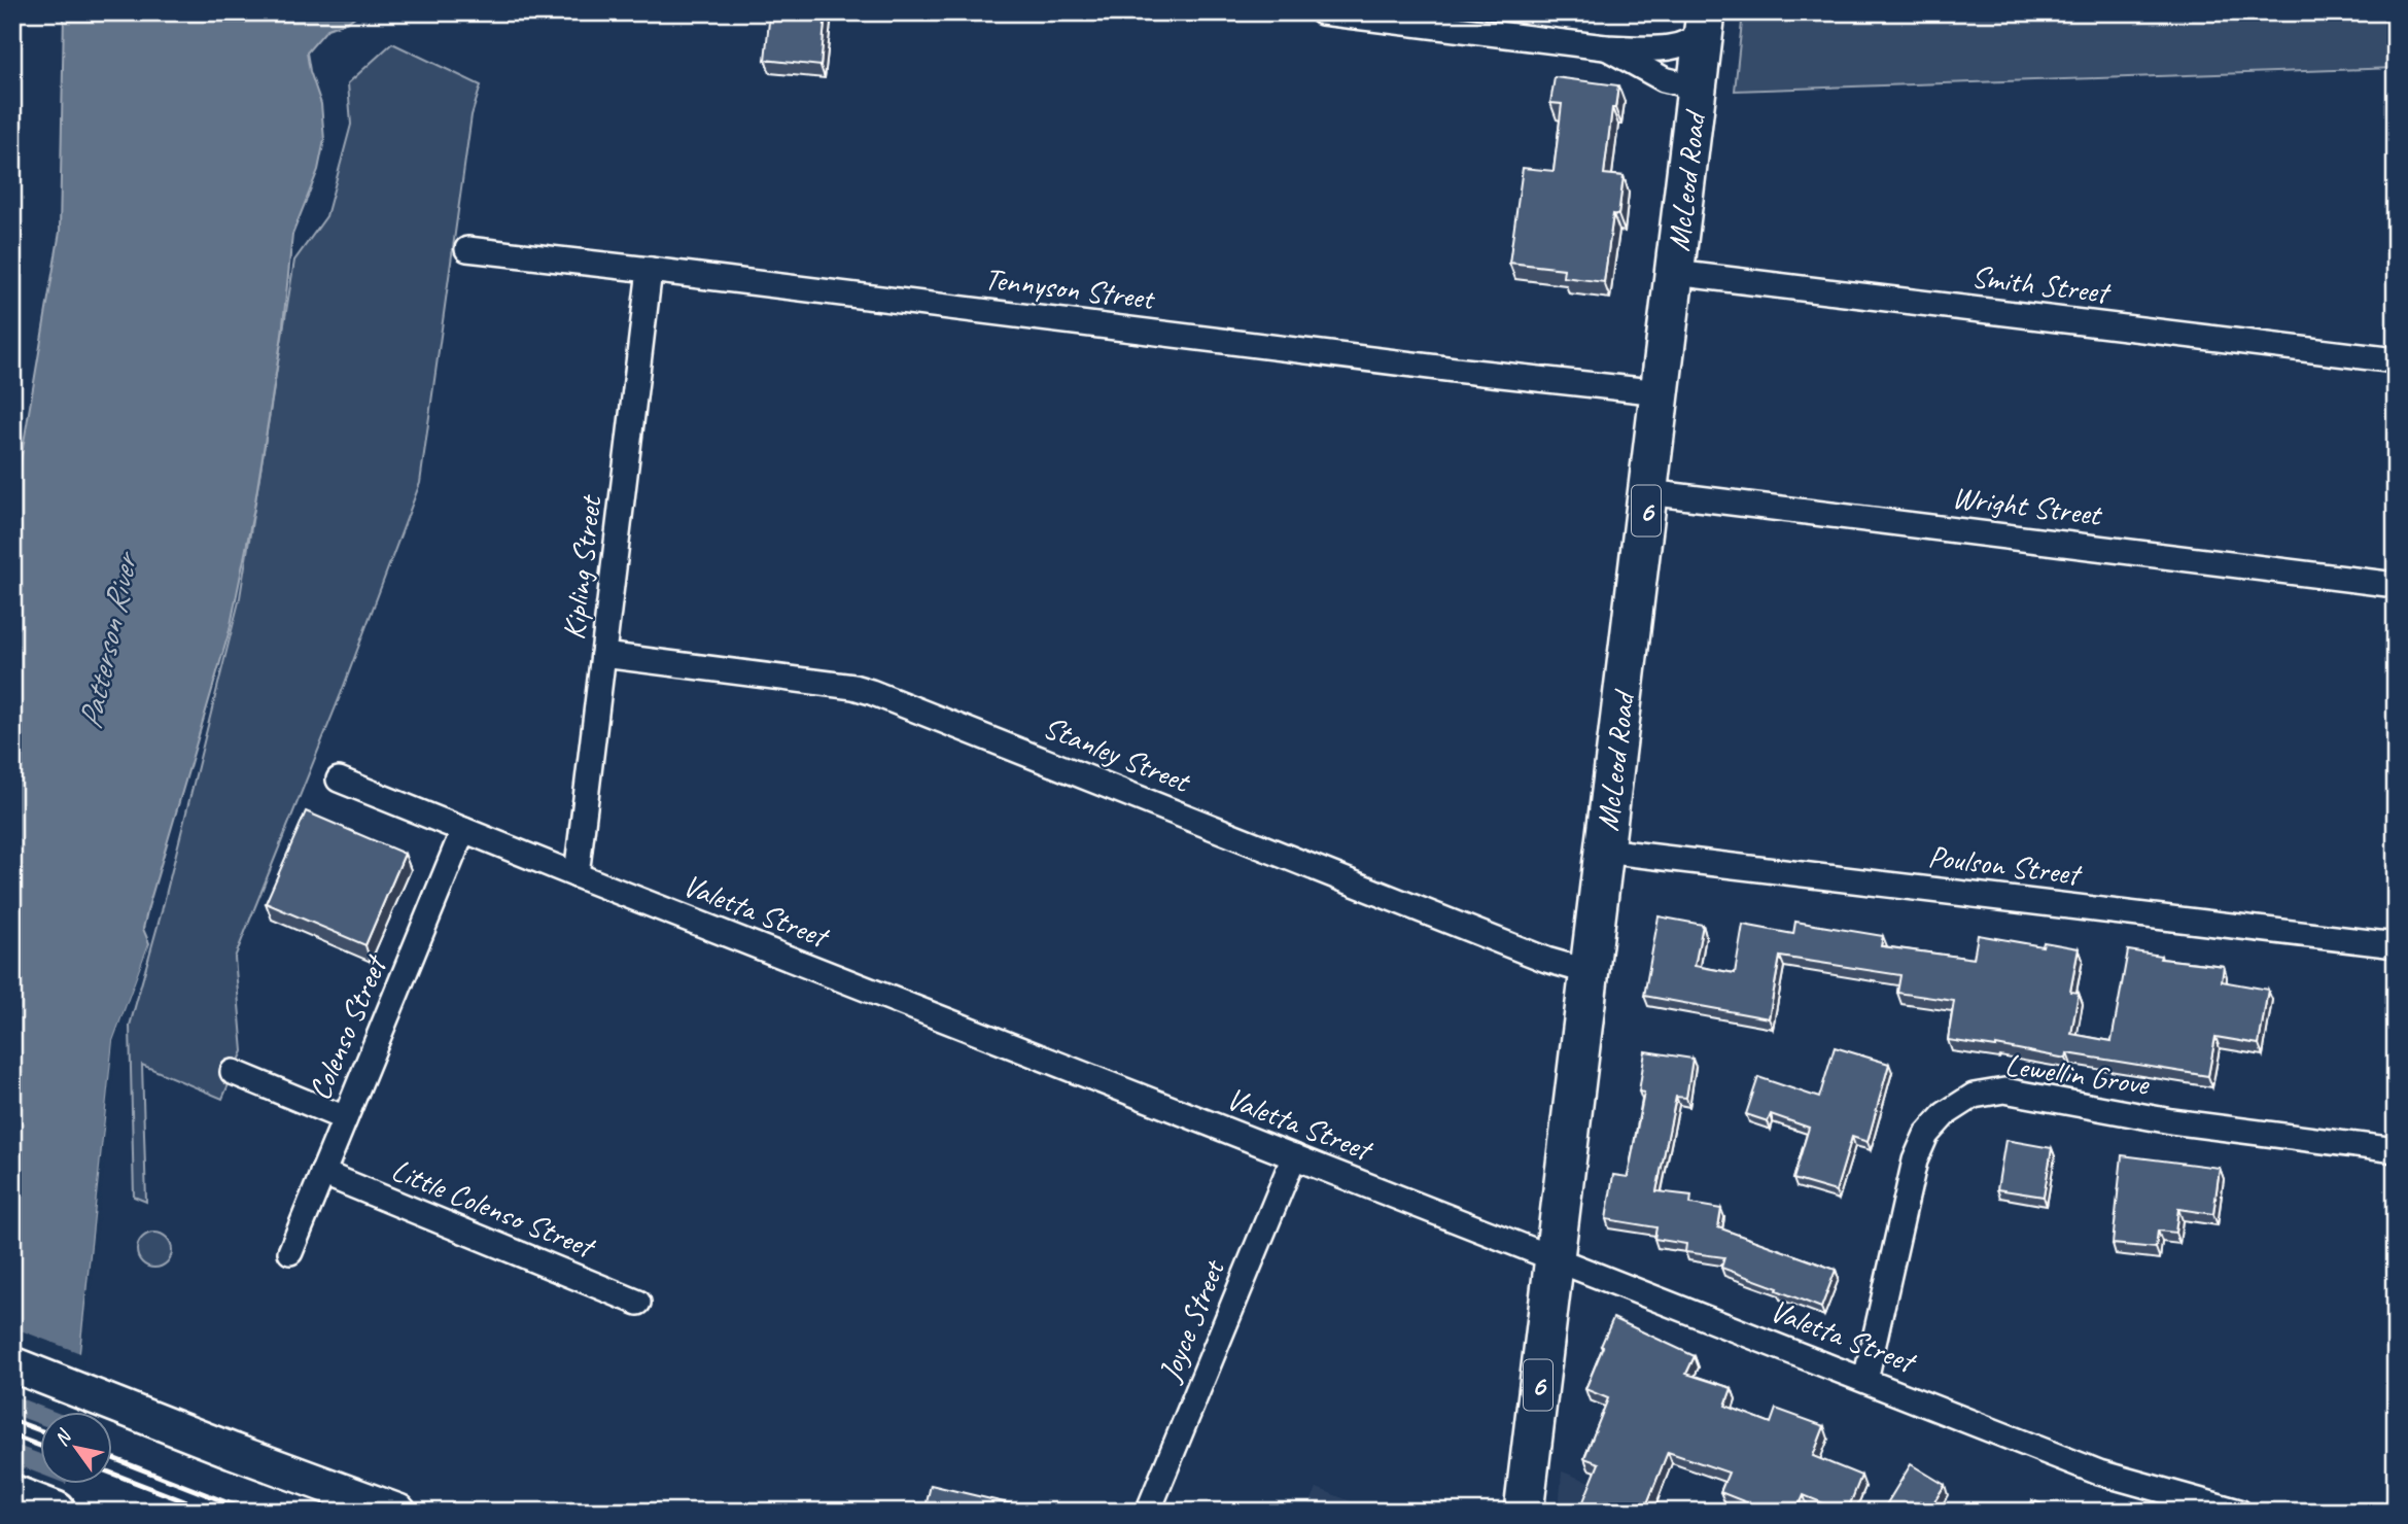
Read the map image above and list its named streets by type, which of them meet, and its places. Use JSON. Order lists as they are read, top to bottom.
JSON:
{
  "streets": {
    "main road": ["McLeod Road", "6"],
    "street": [
      "Smith Street",
      "Tennyson Street",
      "Wright Street",
      "Kipling Street",
      "Stanley Street",
      "Poulson Street",
      "Valetta Street",
      "Colenso Street",
      "Lewellin Grove",
      "Little Colenso Street",
      "Joyce Street"
    ]
  },
  "crossings": [
    ["McLeod Road", "Smith Street"],
    ["McLeod Road", "Tennyson Street"],
    ["McLeod Road", "Wright Street"],
    ["McLeod Road", "Stanley Street"],
    ["McLeod Road", "Poulson Street"],
    ["McLeod Road", "Valetta Street"],
    ["Tennyson Street", "Kipling Street"],
    ["Kipling Street", "Stanley Street"],
    ["Kipling Street", "Valetta Street"],
    ["Valetta Street", "Colenso Street"],
    ["Valetta Street", "Lewellin Grove"],
    ["Valetta Street", "Joyce Street"],
    ["Colenso Street", "Little Colenso Street"]
  ],
  "water": ["Patterson River"],
  "north": "top left"
}
